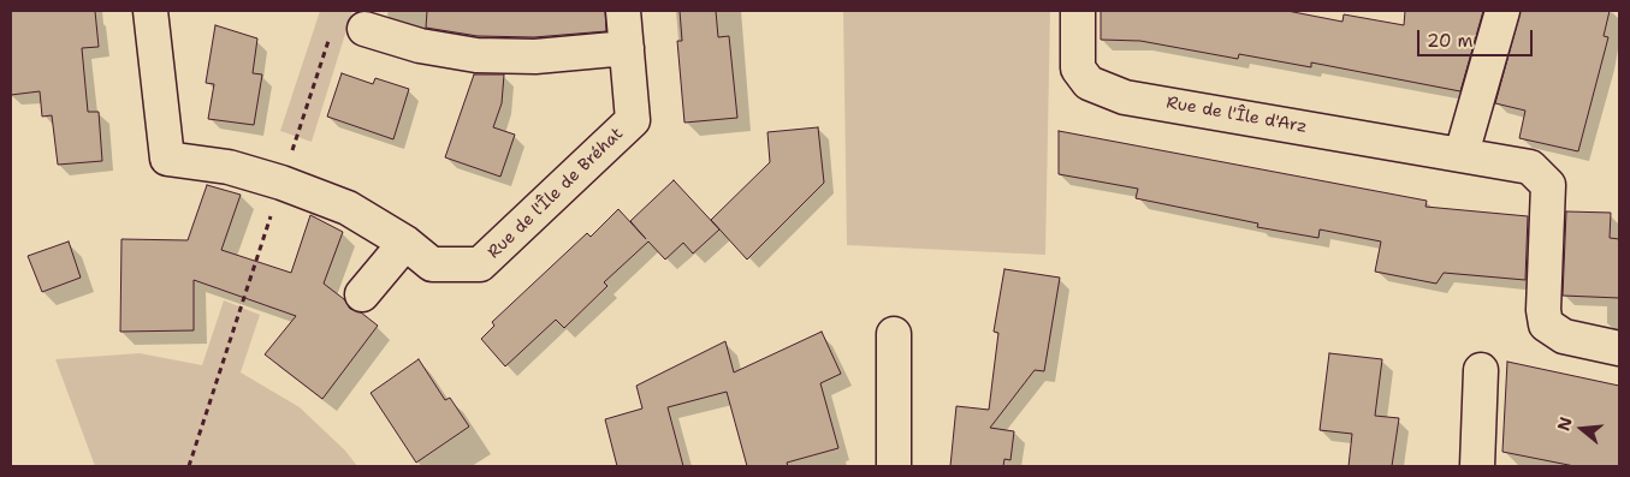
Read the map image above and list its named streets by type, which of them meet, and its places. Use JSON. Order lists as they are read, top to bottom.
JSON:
{
  "streets": {
    "street": ["Rue de l'Île d'Arz", "Rue de l'Île de Bréhat"]
  },
  "scale_bar": "20 m",
  "north": "left"
}
